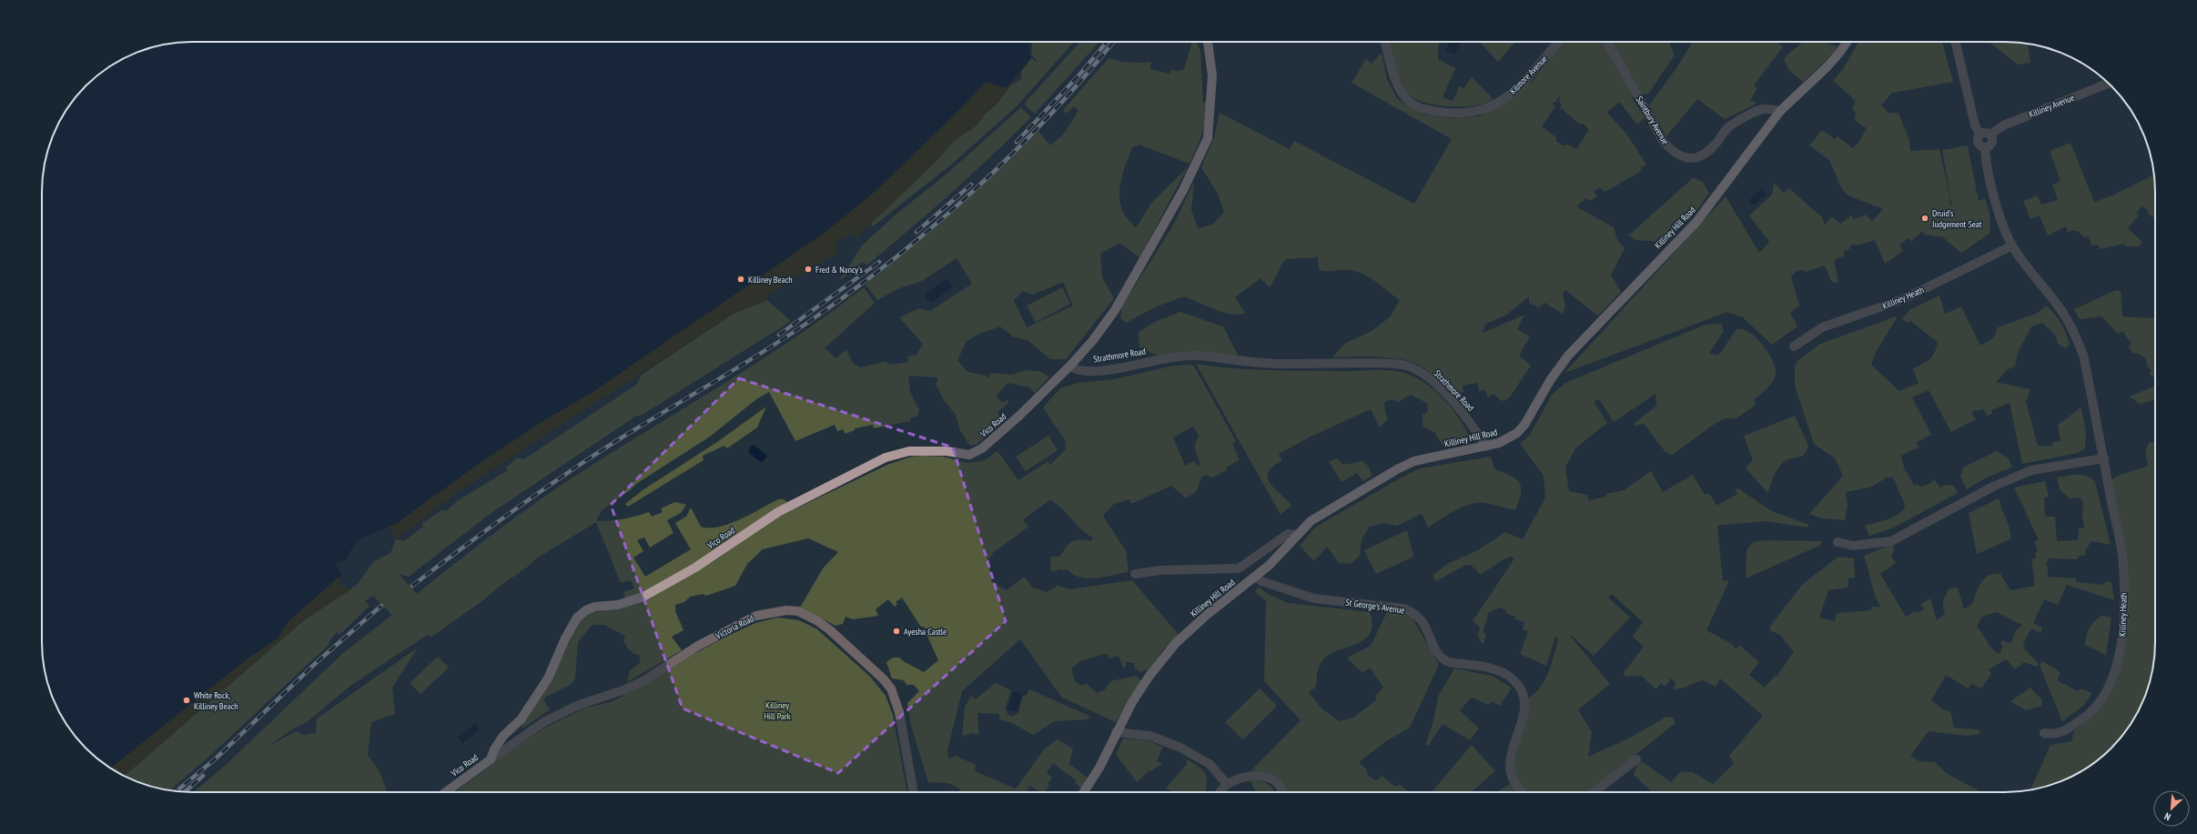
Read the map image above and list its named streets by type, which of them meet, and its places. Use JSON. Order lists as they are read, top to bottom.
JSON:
{
  "streets": {
    "main road": ["Killiney Hill Road", "Strathmore Road", "Vico Road"],
    "street": [
      "Kilmore Avenue",
      "Killiney Avenue",
      "Saintbury Avenue",
      "Killiney Heath",
      "St George's Avenue",
      "Victoria Road"
    ]
  },
  "crossings": [
    ["Killiney Avenue", "Killiney Heath"],
    ["Saintbury Avenue", "Killiney Hill Road"],
    ["Killiney Hill Road", "Strathmore Road"],
    ["Killiney Hill Road", "St George's Avenue"],
    ["Strathmore Road", "Vico Road"],
    ["Vico Road", "Victoria Road"]
  ],
  "parks": ["Killiney Hill Park"],
  "places": [
    "Druid's Judgement Seat",
    "Fred & Nancy's",
    "Killiney Beach",
    "Ayesha Castle",
    "White Rock, Killiney Beach"
  ],
  "north": "bottom left"
}
